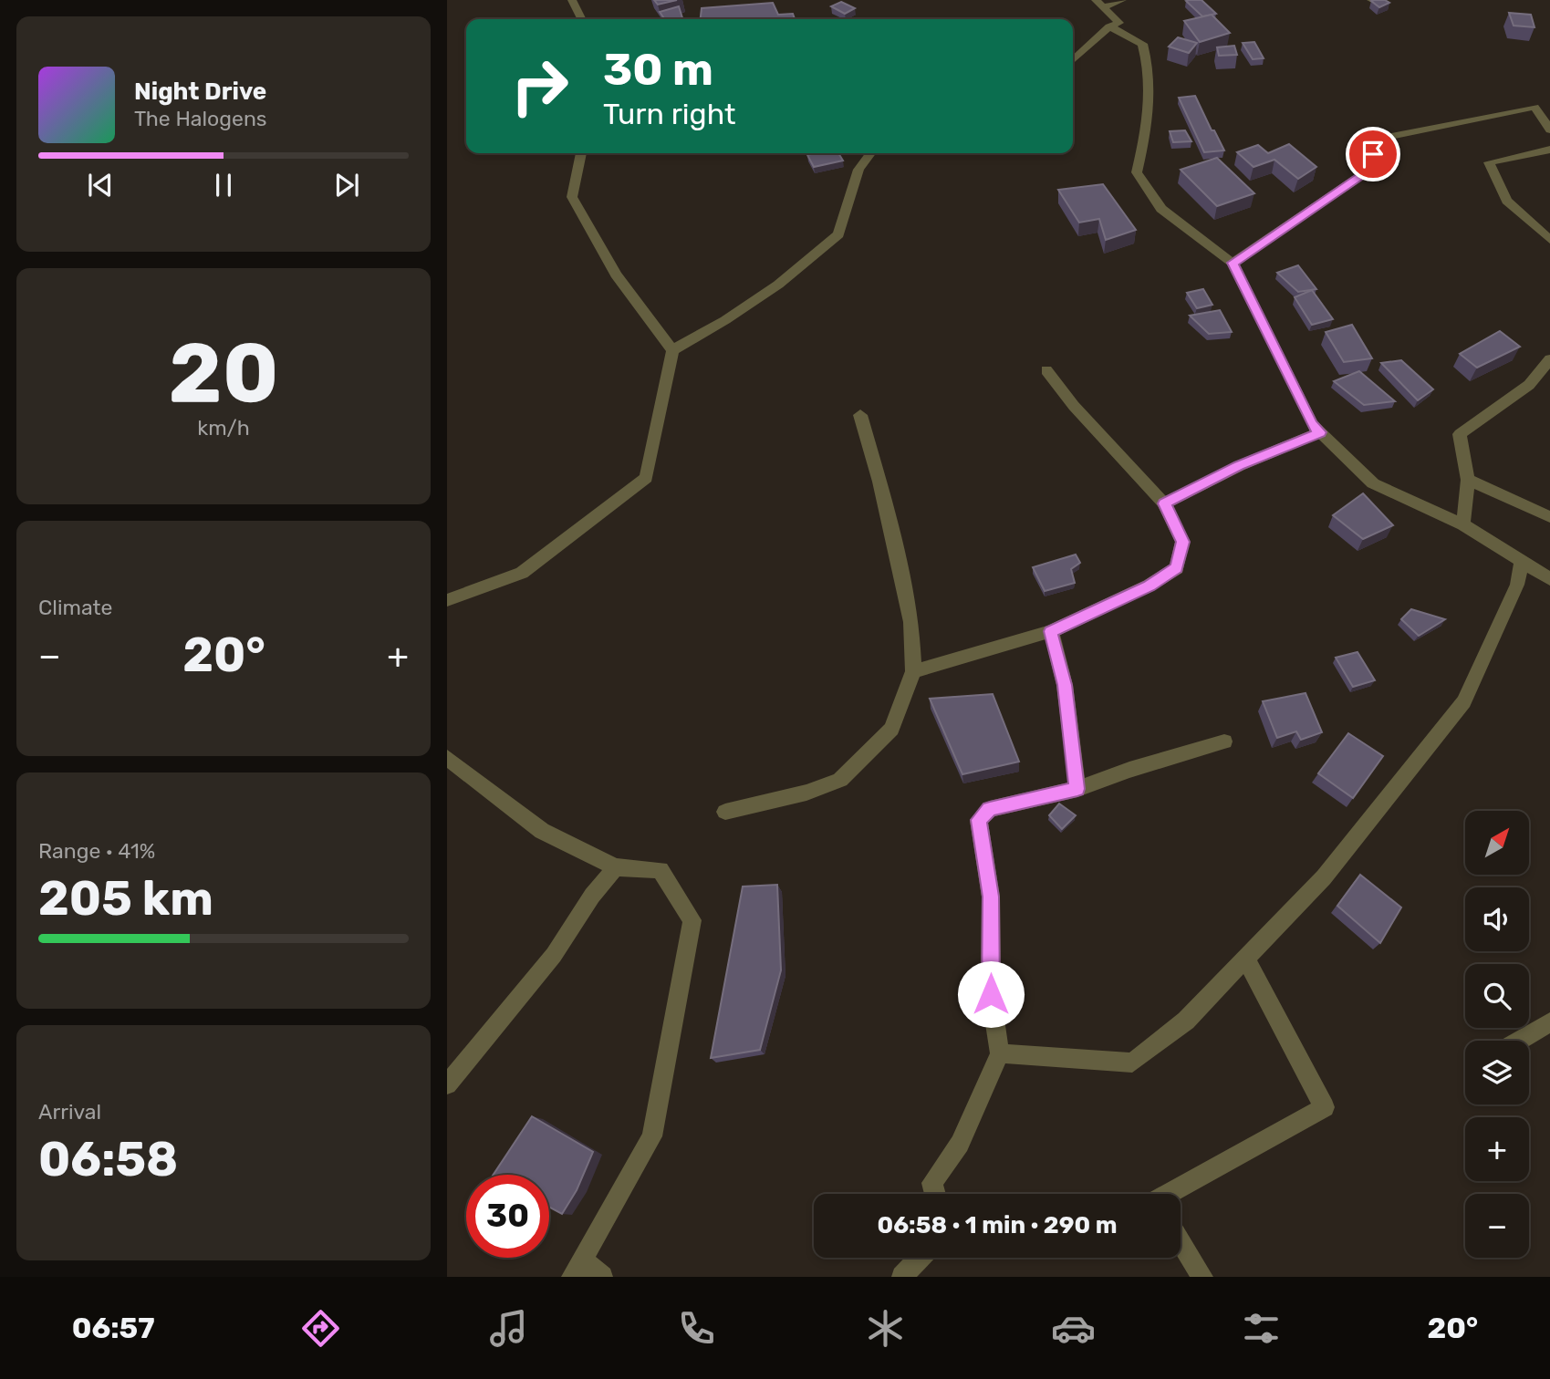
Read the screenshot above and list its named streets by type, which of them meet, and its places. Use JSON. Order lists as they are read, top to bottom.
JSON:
{
  "north": "top right",
  "page": {
    "turn": ["30 m", "Turn right"],
    "song": ["Night Drive", "The Halogens"],
    "tile": [
      ["20", "km/h"],
      "Climate",
      ["Range · 41%", "205 km"],
      ["Arrival", "06:58"]
    ],
    "heat": ["−", "20°", "+"],
    "map_buttons": ["+", "−"],
    "limit": "30",
    "trip": "06:58 · 1 min · 290 m",
    "tabs": ["06:57", "20°"]
  }
}
